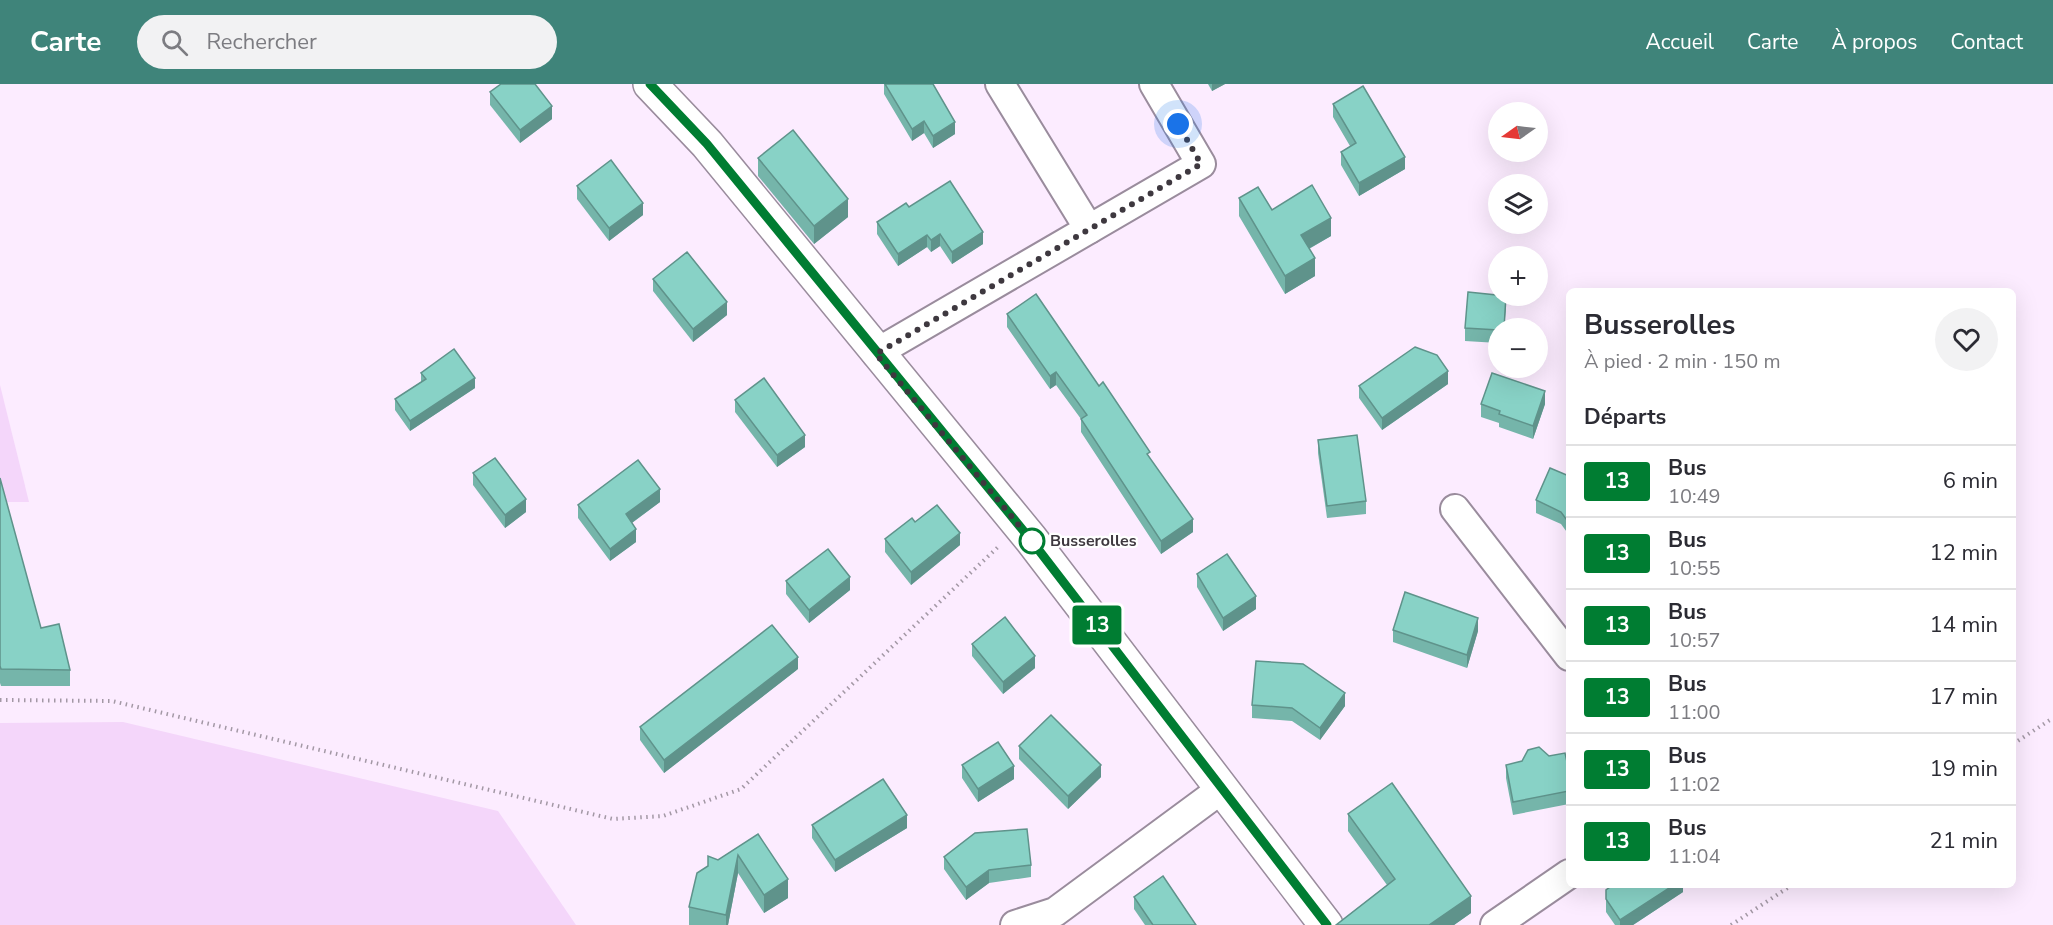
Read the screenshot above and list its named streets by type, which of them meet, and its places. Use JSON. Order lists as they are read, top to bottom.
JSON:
{
  "places": ["Busserolles"],
  "lines": ["bus line 13"],
  "north": "left",
  "page": {
    "header": "Carte",
    "search": "Rechercher",
    "nav": [
      "Accueil",
      "Carte",
      "À propos",
      "Contact"
    ],
    "on_map": "13",
    "map_buttons": ["+", "−"],
    "heading": [
      ["Busserolles", "À pied · 2 min · 150 m"],
      "Départs"
    ],
    "list": [
      {
        "mark": "13",
        "name": "Bus",
        "note": "10:49",
        "value": "6 min"
      },
      {
        "mark": "13",
        "name": "Bus",
        "note": "10:55",
        "value": "12 min"
      },
      {
        "mark": "13",
        "name": "Bus",
        "note": "10:57",
        "value": "14 min"
      },
      {
        "mark": "13",
        "name": "Bus",
        "note": "11:00",
        "value": "17 min"
      },
      {
        "mark": "13",
        "name": "Bus",
        "note": "11:02",
        "value": "19 min"
      },
      {
        "mark": "13",
        "name": "Bus",
        "note": "11:04",
        "value": "21 min"
      }
    ]
  }
}
